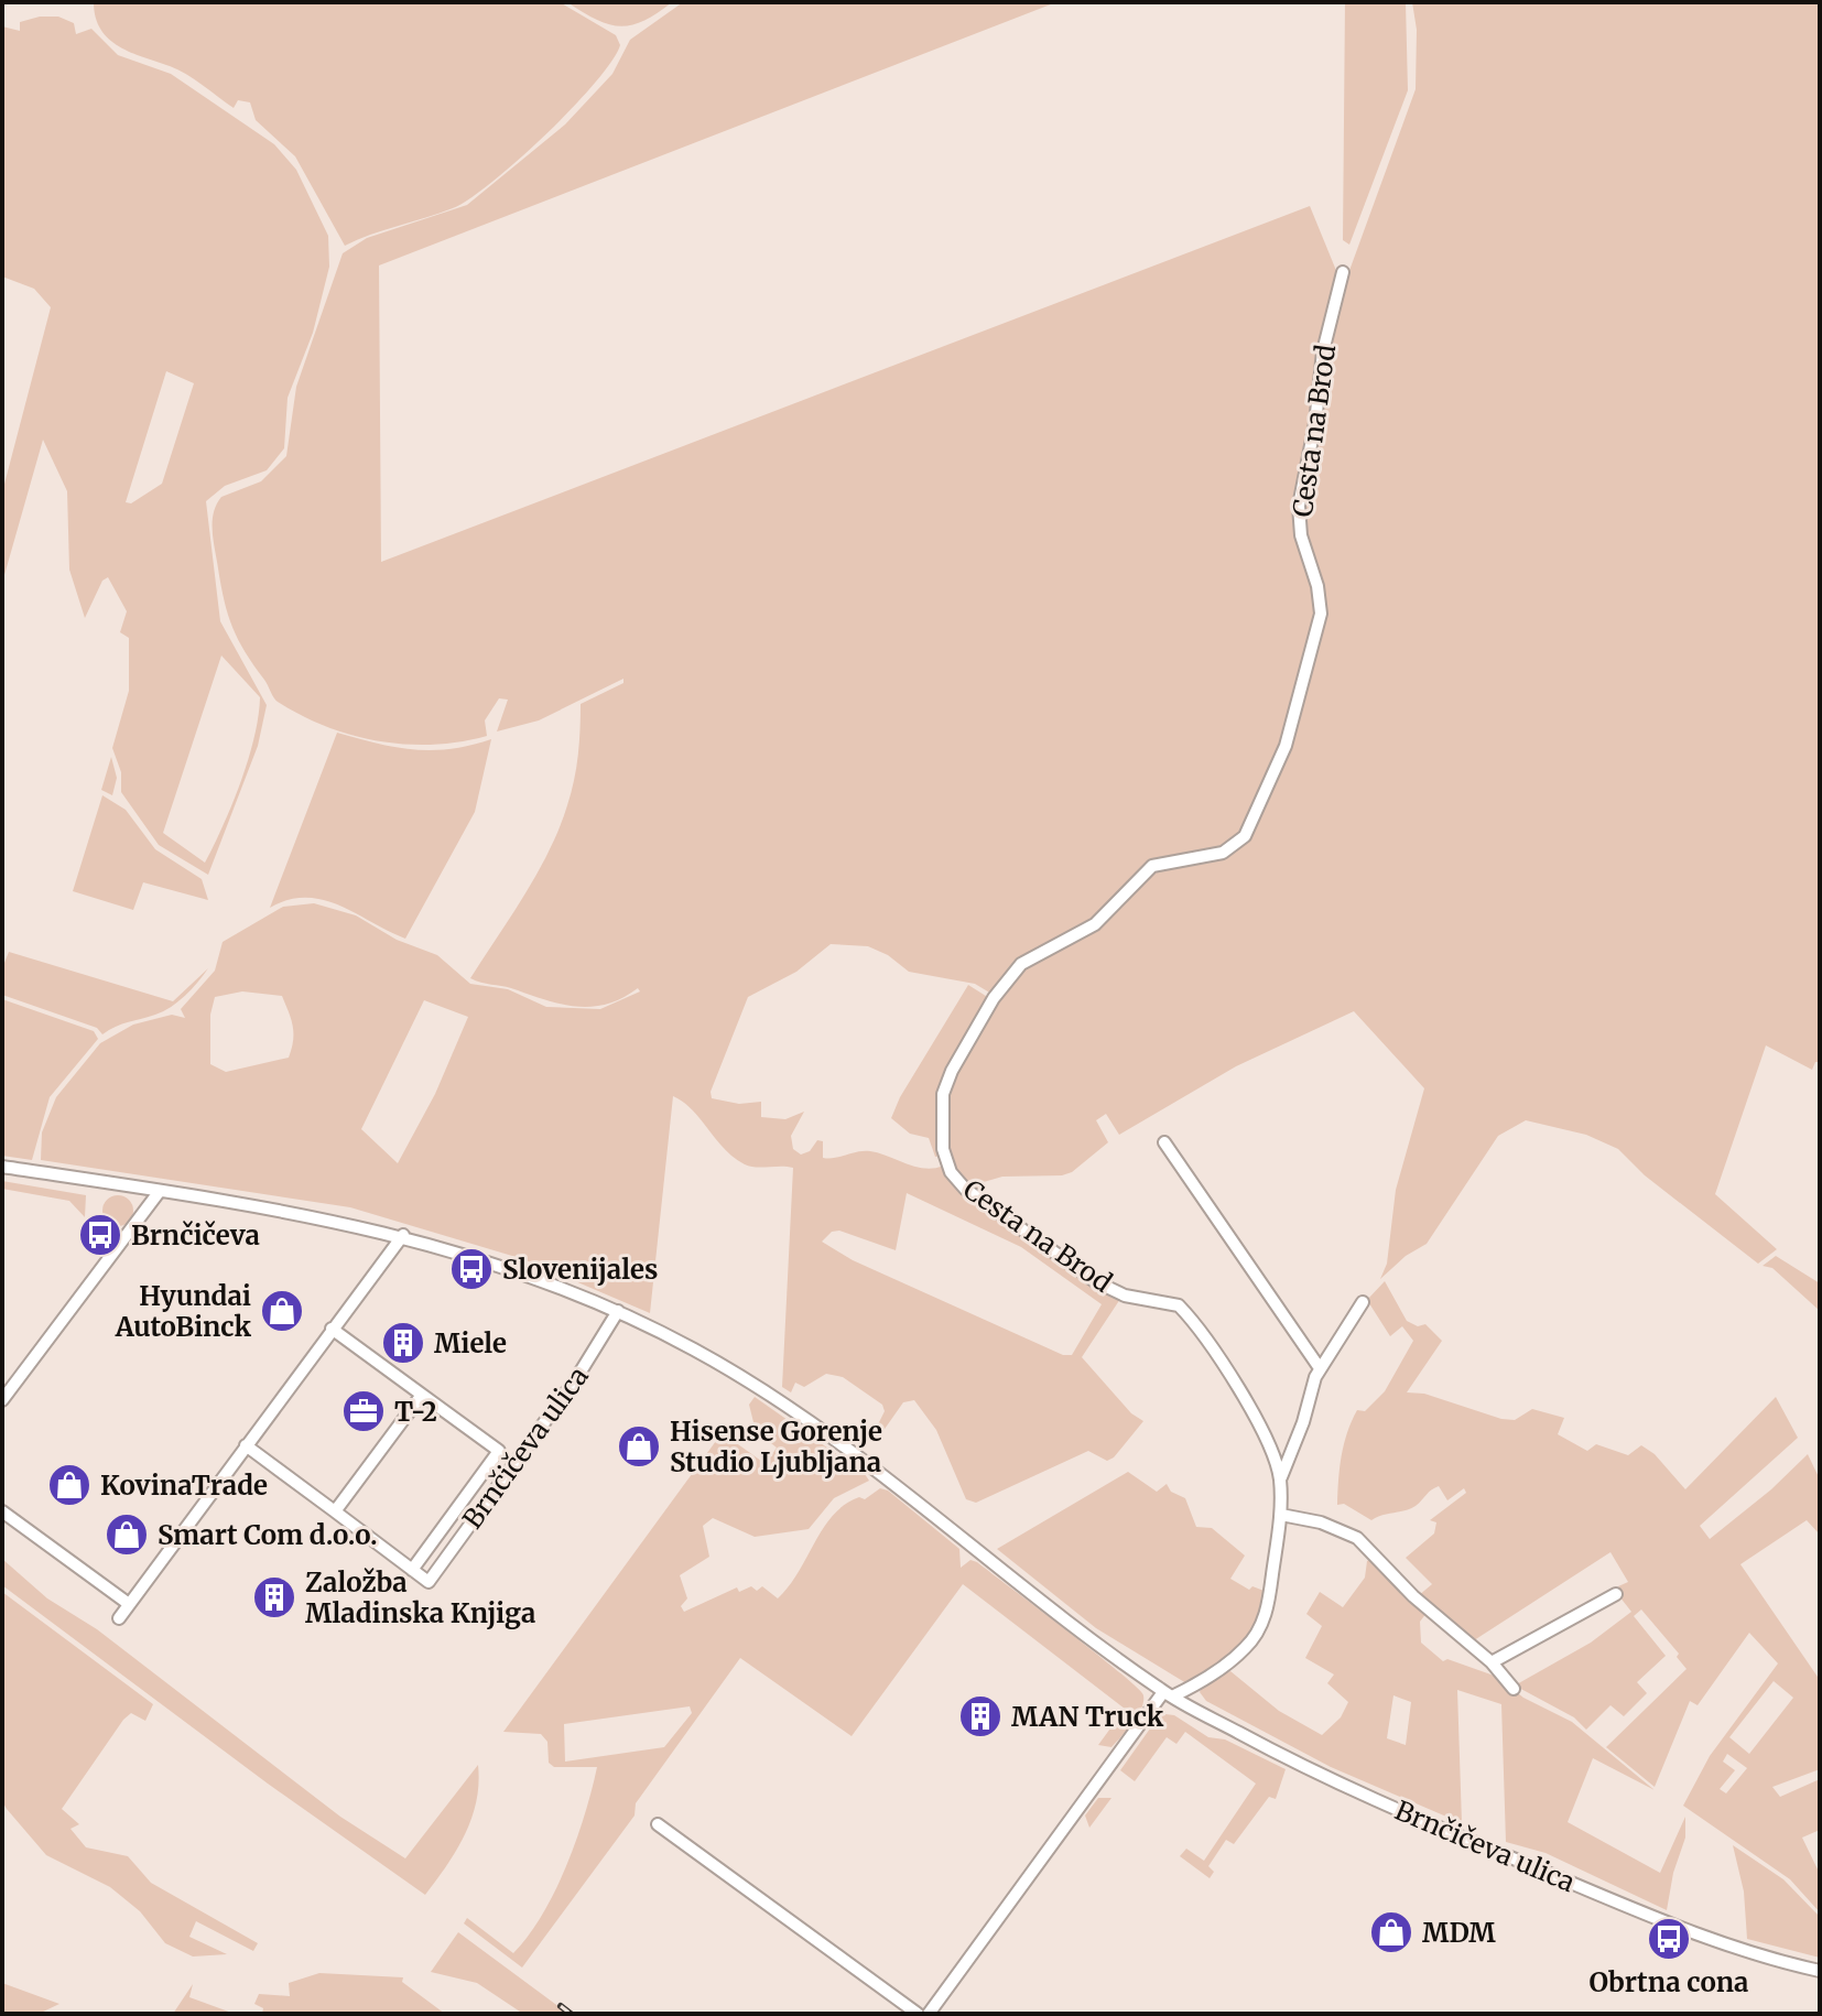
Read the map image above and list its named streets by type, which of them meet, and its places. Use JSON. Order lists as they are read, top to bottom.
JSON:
{
  "streets": {
    "street": ["Cesta na Brod", "Brnčičeva ulica"]
  },
  "crossings": [
    ["Cesta na Brod", "Brnčičeva ulica"]
  ],
  "places": {
    "bus stop": ["Brnčičeva", "Slovenijales", "Obrtna cona"],
    "shop": [
      "Hyundai AutoBinck",
      "Hisense Gorenje Studio Ljubljana",
      "KovinaTrade",
      "Smart Com d.o.o.",
      "MDM"
    ],
    "building": ["Miele", "Založba Mladinska Knjiga", "MAN Truck"],
    "office": ["T-2"]
  }
}
